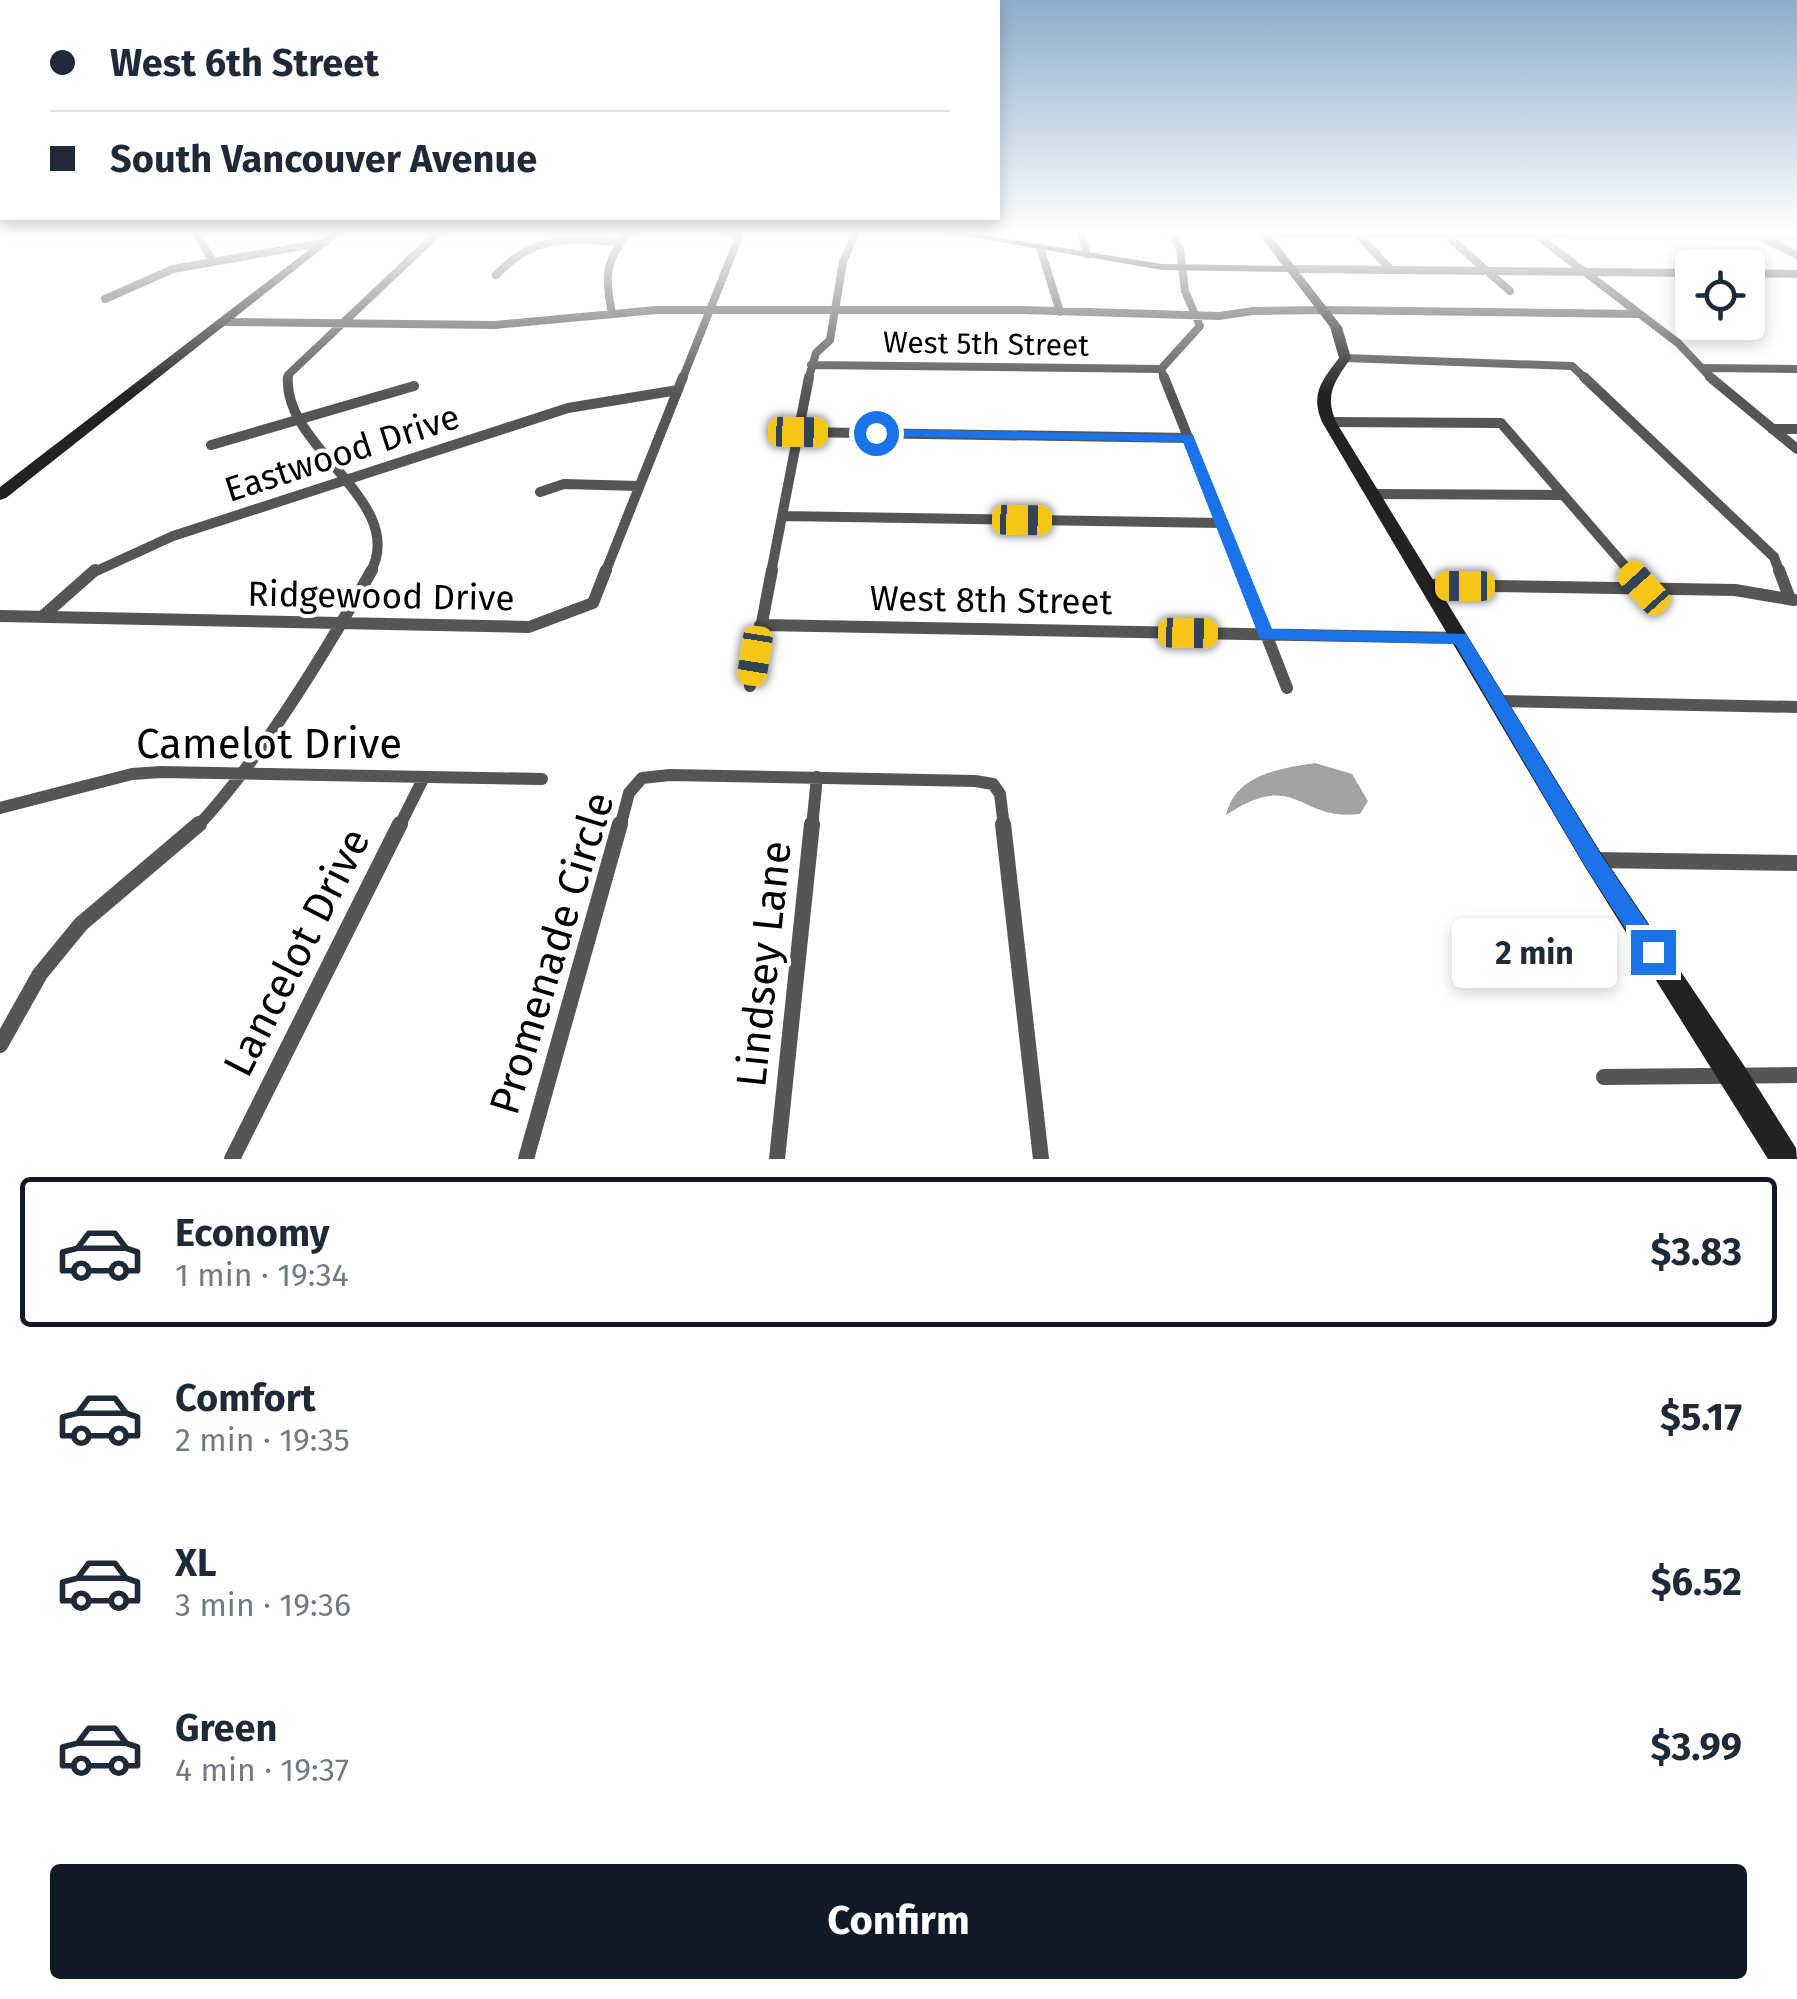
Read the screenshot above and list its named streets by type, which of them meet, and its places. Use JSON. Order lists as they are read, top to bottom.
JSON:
{
  "streets": {
    "street": [
      "West 5th Street",
      "Eastwood Drive",
      "Ridgewood Drive",
      "West 8th Street",
      "Camelot Drive",
      "Lancelot Drive",
      "Promenade Circle",
      "Lindsey Lane"
    ]
  },
  "crossings": [
    ["Eastwood Drive", "Ridgewood Drive"],
    ["Camelot Drive", "Lancelot Drive"],
    ["Promenade Circle", "Lindsey Lane"]
  ],
  "page": {
    "banner": ["West 6th Street", "South Vancouver Avenue"],
    "bubble": "2 min",
    "list": [
      {
        "name": "Economy",
        "note": "1 min · 19:34",
        "value": "$3.83"
      },
      {
        "name": "Comfort",
        "note": "2 min · 19:35",
        "value": "$5.17"
      },
      {
        "name": "XL",
        "note": "3 min · 19:36",
        "value": "$6.52"
      },
      {
        "name": "Green",
        "note": "4 min · 19:37",
        "value": "$3.99"
      }
    ],
    "buttons": "Confirm"
  }
}
